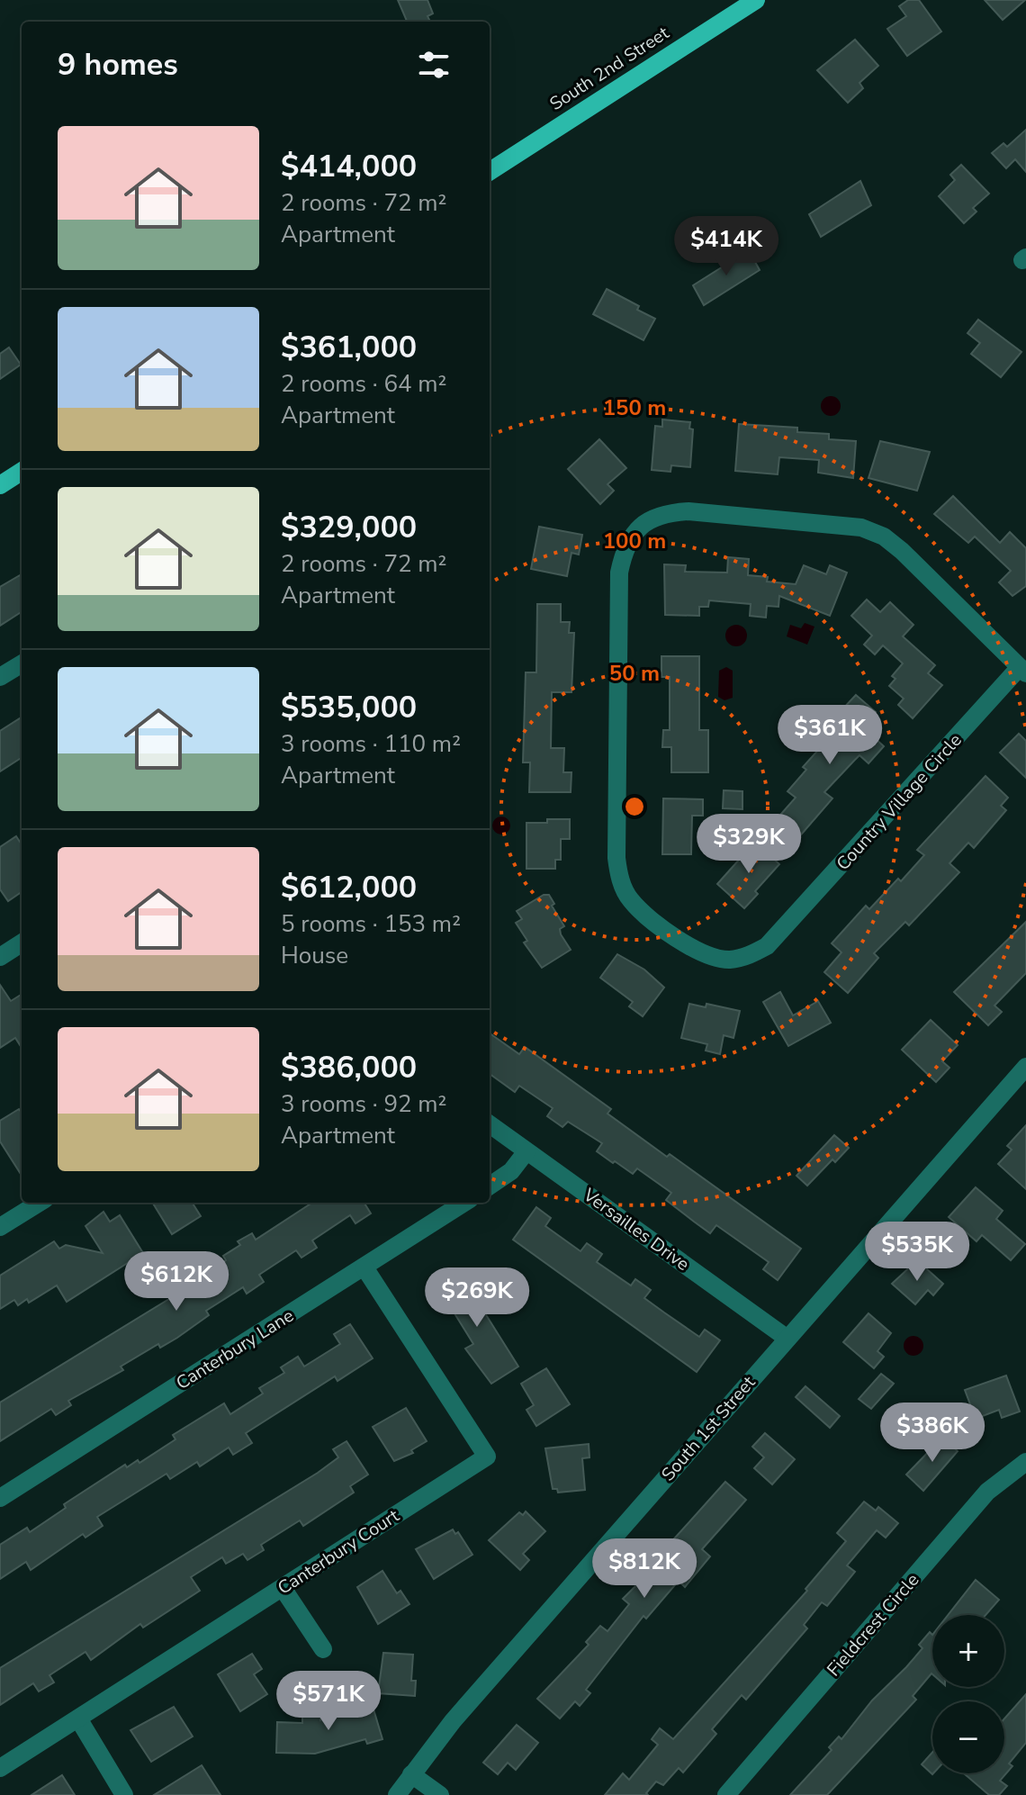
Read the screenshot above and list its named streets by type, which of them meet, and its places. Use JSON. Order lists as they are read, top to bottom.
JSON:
{
  "streets": {
    "main road": ["South 2nd Street"],
    "street": [
      "Country Village Circle",
      "Versailles Drive",
      "Canterbury Lane",
      "South 1st Street",
      "Canterbury Court",
      "Fieldcrest Circle"
    ]
  },
  "crossings": [
    ["Versailles Drive", "South 1st Street"],
    ["Canterbury Lane", "Canterbury Court"]
  ],
  "page": {
    "heading": "9 homes",
    "list": [
      {
        "name": "$414,000",
        "note": "2 rooms · 72 m² · Apartment"
      },
      {
        "name": "$361,000",
        "note": "2 rooms · 64 m² · Apartment"
      },
      {
        "name": "$329,000",
        "note": "2 rooms · 72 m² · Apartment"
      },
      {
        "name": "$535,000",
        "note": "3 rooms · 110 m² · Apartment"
      },
      {
        "name": "$612,000",
        "note": "5 rooms · 153 m² · House"
      },
      {
        "name": "$386,000",
        "note": "3 rooms · 92 m² · Apartment"
      }
    ],
    "price": [
      "$414K",
      "$361K",
      "$329K",
      "$535K",
      "$612K",
      "$269K",
      "$386K",
      "$812K",
      "$571K"
    ],
    "map_buttons": ["+", "−"]
  },
  "rings": ["150 m", "100 m", "50 m"]
}
